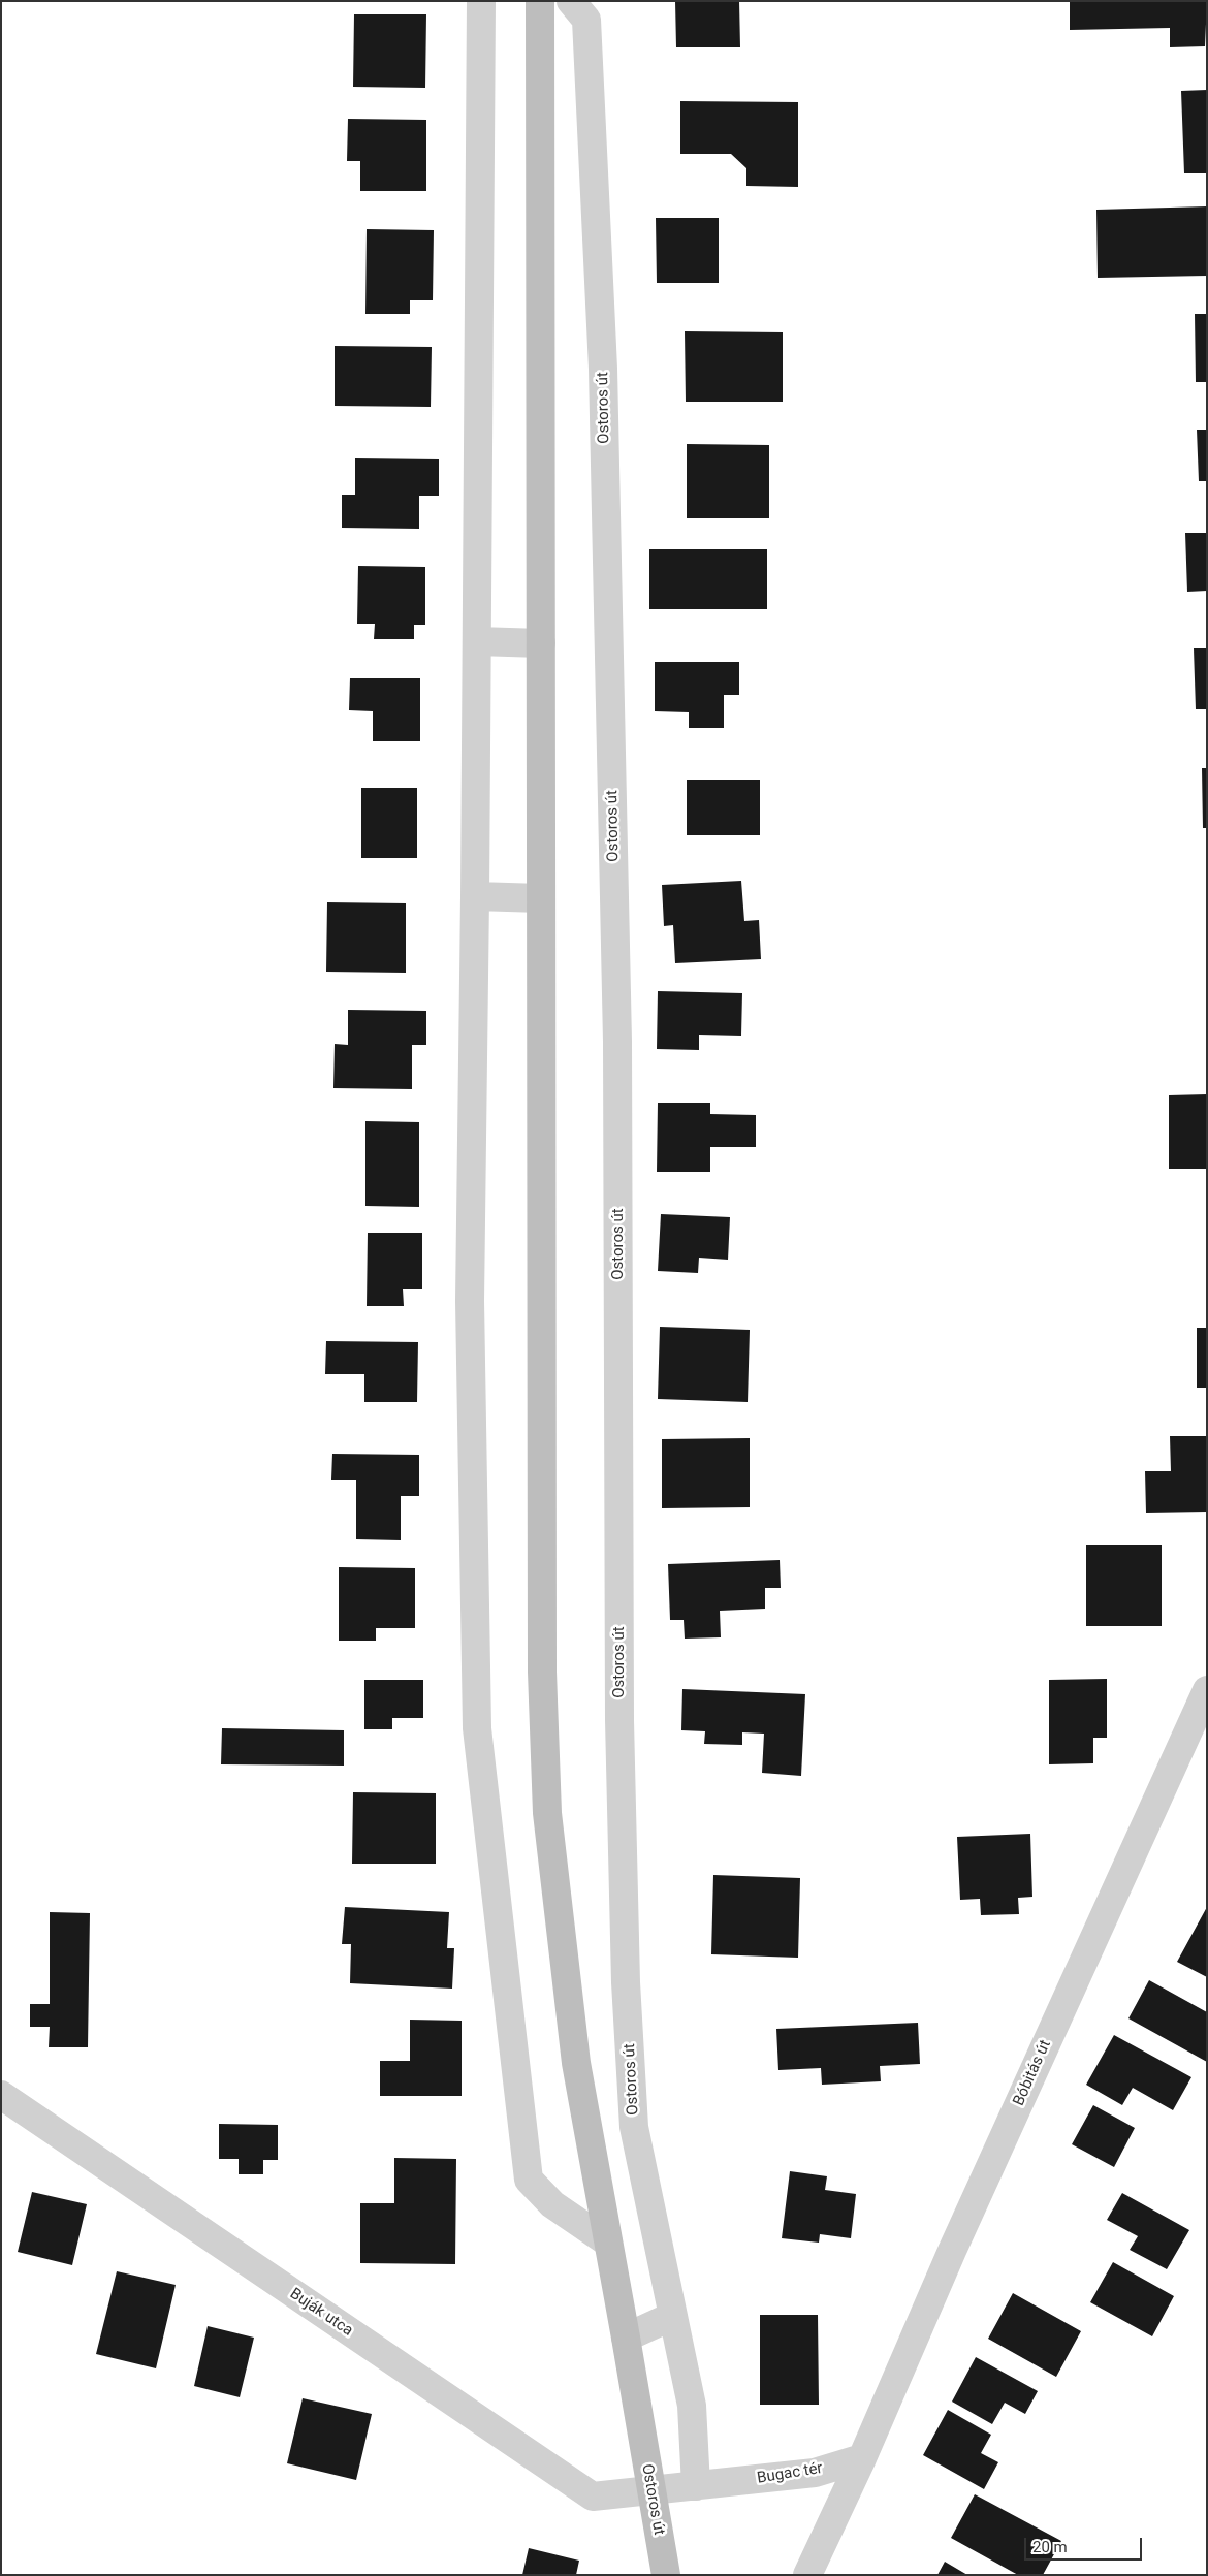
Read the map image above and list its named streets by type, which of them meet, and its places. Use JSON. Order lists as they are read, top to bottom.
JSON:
{
  "streets": {
    "main road": ["Ostoros út"],
    "street": ["Bóbitás út", "Buják utca", "Bugac tér"]
  },
  "crossings": [
    ["Ostoros út", "Buják utca"],
    ["Ostoros út", "Bugac tér"],
    ["Bóbitás út", "Bugac tér"],
    ["Buják utca", "Bugac tér"]
  ],
  "scale_bar": "20 m"
}
